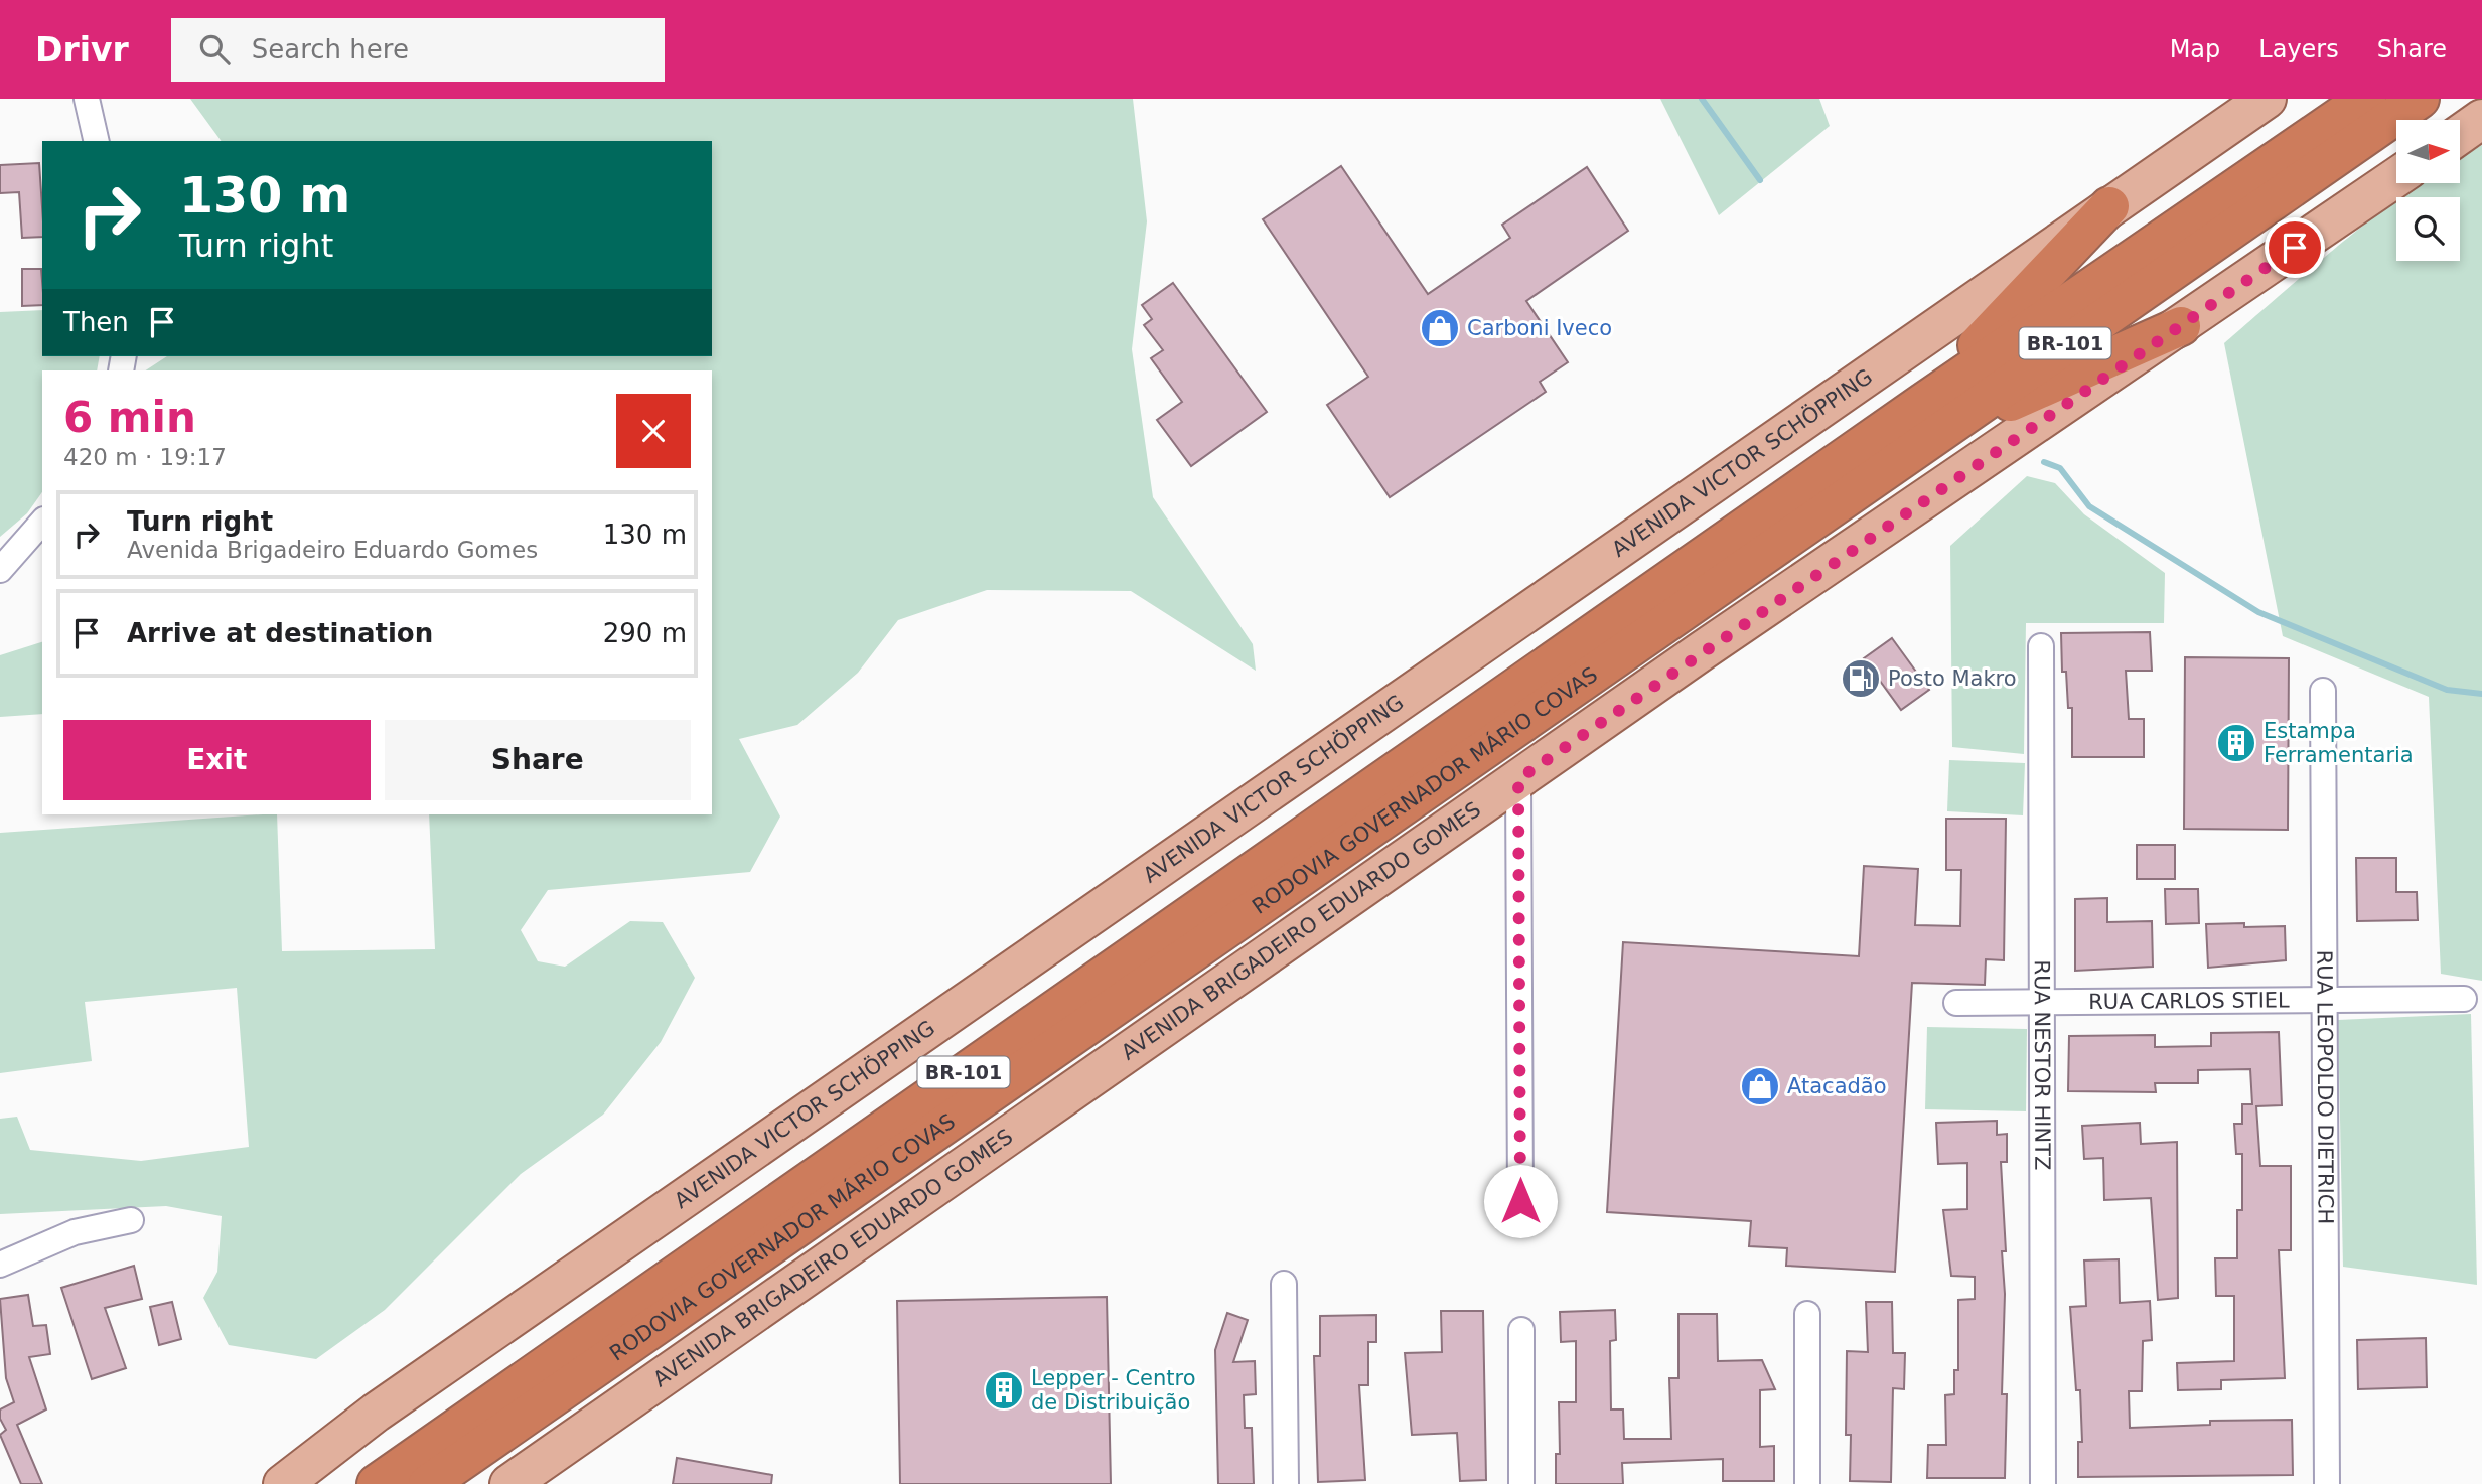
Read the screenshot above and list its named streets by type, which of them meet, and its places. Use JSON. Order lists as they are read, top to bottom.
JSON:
{
  "streets": {
    "highway": ["BR-101", "RODOVIA GOVERNADOR MÁRIO COVAS"],
    "main road": ["AVENIDA VICTOR SCHÖPPING", "AVENIDA BRIGADEIRO EDUARDO GOMES"],
    "street": ["RUA CARLOS STIEL", "RUA NESTOR HINTZ", "RUA LEOPOLDO DIETRICH"]
  },
  "crossings": [
    ["RUA CARLOS STIEL", "RUA NESTOR HINTZ"],
    ["RUA CARLOS STIEL", "RUA LEOPOLDO DIETRICH"]
  ],
  "places": {
    "shop": ["Carboni Iveco", "Atacadão"],
    "fuel station": ["Posto Makro"],
    "building": ["Estampa Ferramentaria", "Lepper - Centro de Distribuição"]
  },
  "north": "right",
  "page": {
    "header": "Drivr",
    "search": "Search here",
    "nav": ["Map", "Layers", "Share"],
    "turn": ["130 m", "Turn right"],
    "then": "Then",
    "heading": ["6 min", "420 m · 19:17"],
    "list": [
      {
        "name": "Turn right",
        "note": "Avenida Brigadeiro Eduardo Gomes",
        "value": "130 m"
      },
      {
        "name": "Arrive at destination",
        "value": "290 m"
      }
    ],
    "buttons": ["Exit", "Share"]
  }
}
